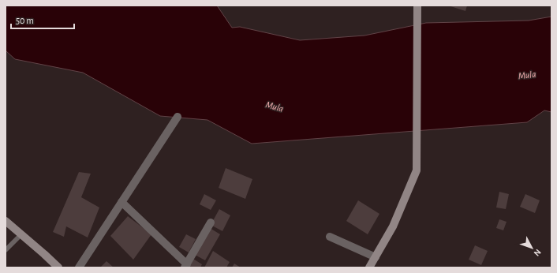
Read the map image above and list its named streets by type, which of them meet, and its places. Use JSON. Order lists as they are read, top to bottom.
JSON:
{
  "water": ["Mula"],
  "scale_bar": "50 m",
  "north": "bottom right"
}
